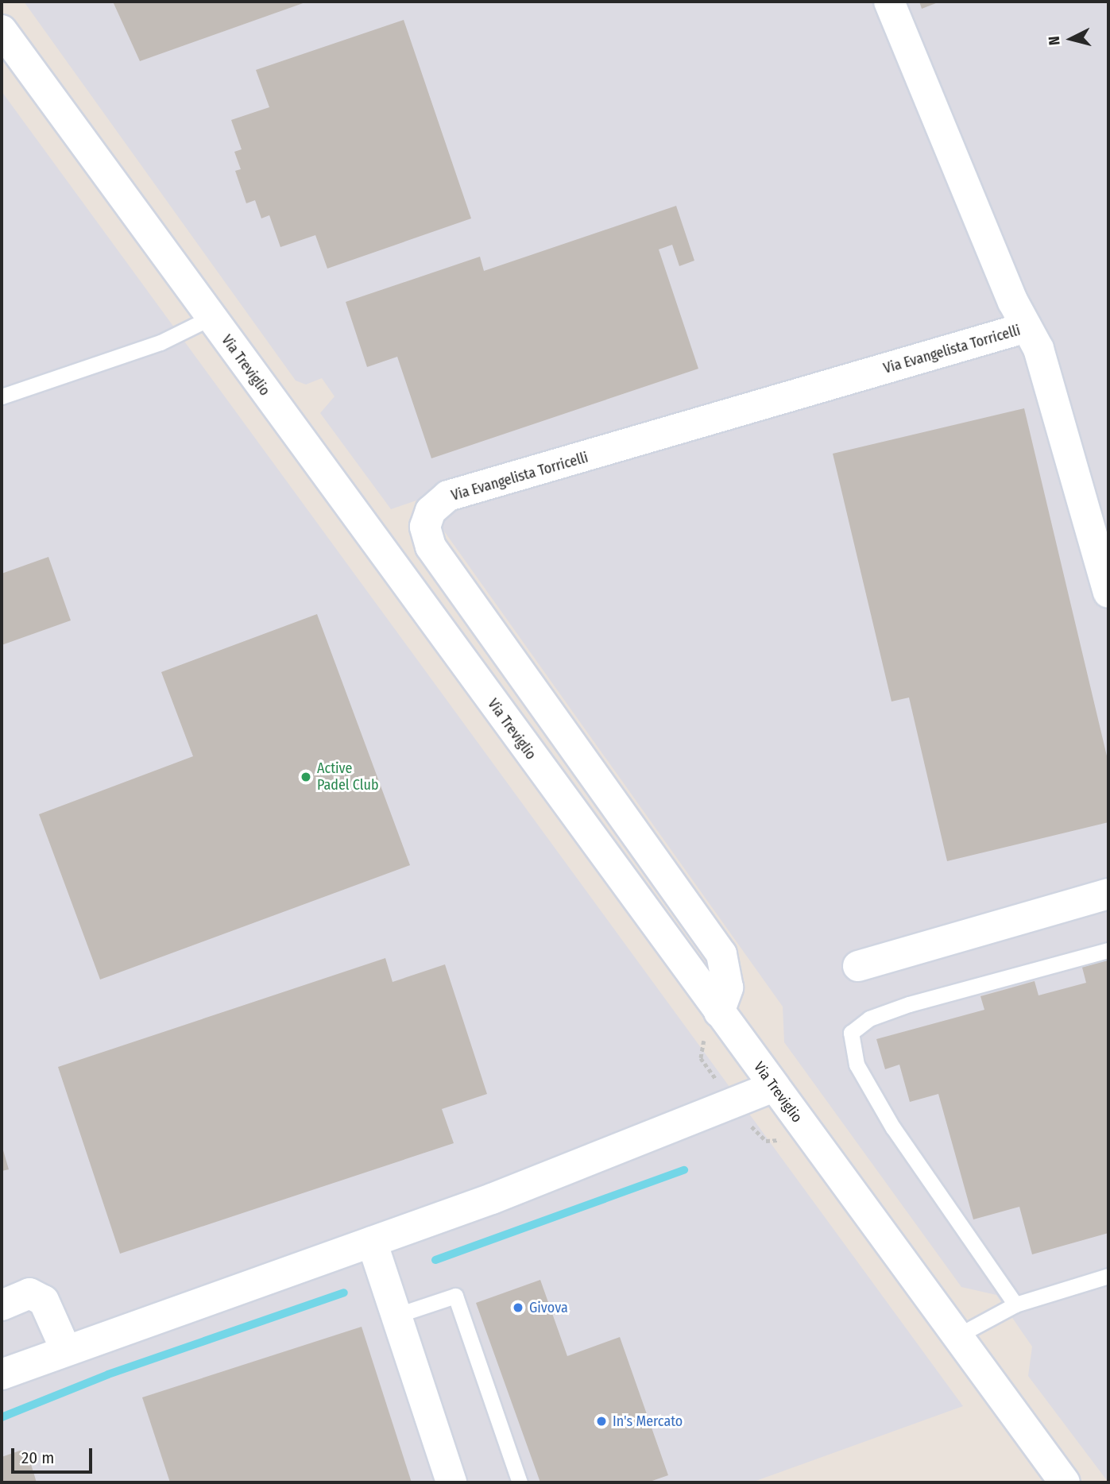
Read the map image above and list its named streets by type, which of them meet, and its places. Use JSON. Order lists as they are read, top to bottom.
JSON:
{
  "streets": {
    "street": ["Via Evangelista Torricelli", "Via Treviglio"]
  },
  "crossings": [
    ["Via Evangelista Torricelli", "Via Treviglio"]
  ],
  "places": ["Active Padel Club", "Givova", "In's Mercato"],
  "scale_bar": "20 m",
  "north": "left"
}
